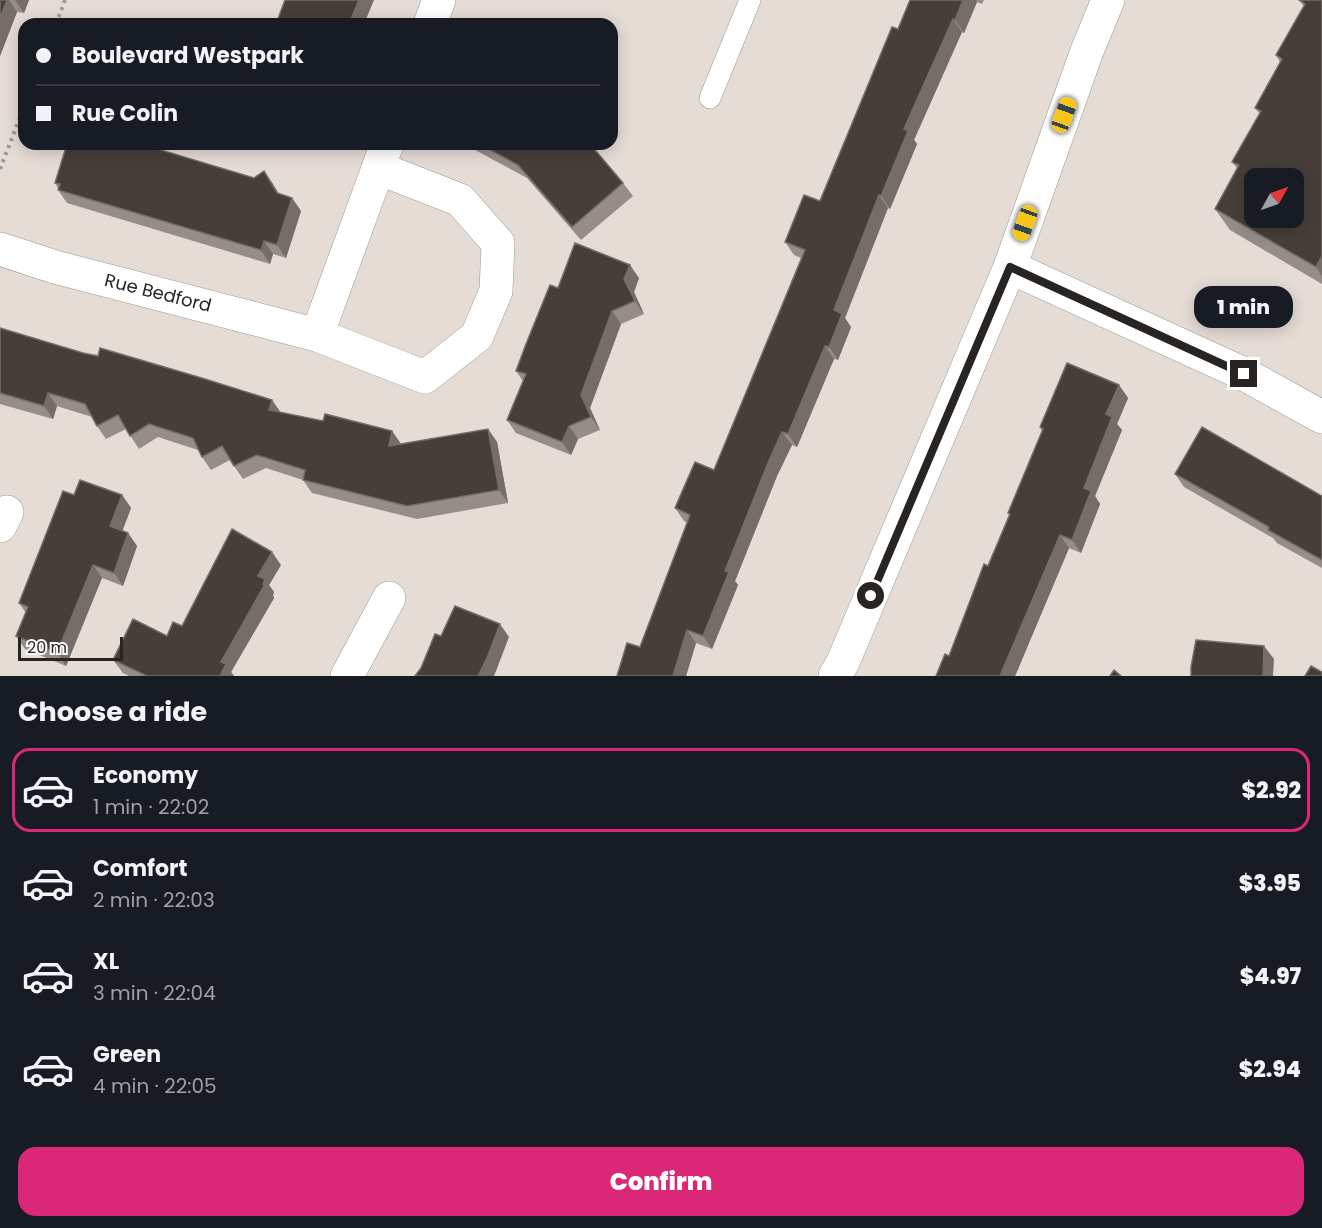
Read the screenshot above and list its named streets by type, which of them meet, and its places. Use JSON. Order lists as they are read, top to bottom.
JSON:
{
  "streets": {
    "street": ["Rue Bedford"]
  },
  "scale_bar": "20 m",
  "north": "top right",
  "page": {
    "banner": ["Boulevard Westpark", "Rue Colin"],
    "bubble": "1 min",
    "scale": "20 m",
    "heading": "Choose a ride",
    "list": [
      {
        "name": "Economy",
        "note": "1 min · 22:02",
        "value": "$2.92"
      },
      {
        "name": "Comfort",
        "note": "2 min · 22:03",
        "value": "$3.95"
      },
      {
        "name": "XL",
        "note": "3 min · 22:04",
        "value": "$4.97"
      },
      {
        "name": "Green",
        "note": "4 min · 22:05",
        "value": "$2.94"
      }
    ],
    "buttons": "Confirm"
  }
}
